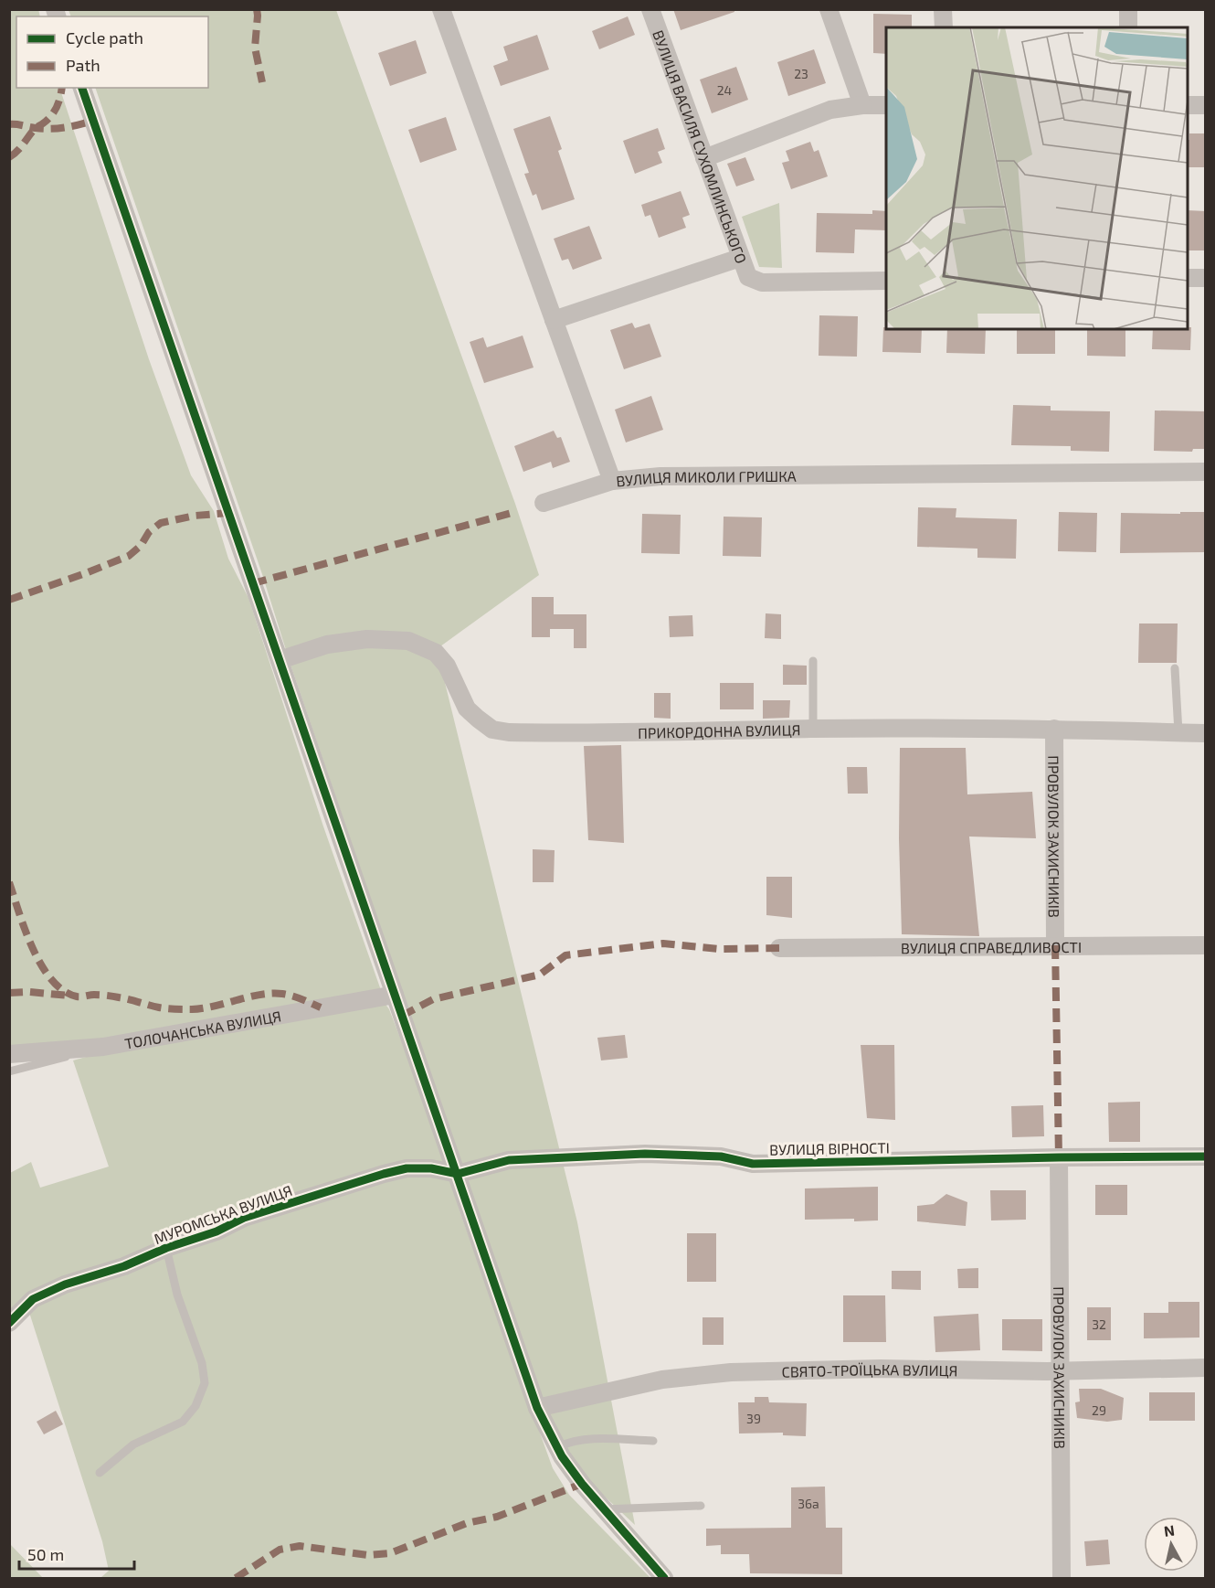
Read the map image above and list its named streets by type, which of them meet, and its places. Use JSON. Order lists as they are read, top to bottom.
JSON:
{
  "streets": {
    "street": [
      "ВУЛИЦЯ ВАСИЛЯ СУХОМЛИНСЬКОГО",
      "ВУЛИЦЯ МИКОЛИ ГРИШКА",
      "ПРИКОРДОННА ВУЛИЦЯ",
      "ПРОВУЛОК ЗАХИСНИКІВ",
      "ВУЛИЦЯ СПРАВЕДЛИВОСТІ",
      "ТОЛОЧАНСЬКА ВУЛИЦЯ",
      "ВУЛИЦЯ ВІРНОСТІ",
      "МУРОМСЬКА ВУЛИЦЯ",
      "СВЯТО-ТРОЇЦЬКА ВУЛИЦЯ"
    ]
  },
  "crossings": [
    ["ПРИКОРДОННА ВУЛИЦЯ", "ПРОВУЛОК ЗАХИСНИКІВ"],
    ["ПРОВУЛОК ЗАХИСНИКІВ", "ВУЛИЦЯ СПРАВЕДЛИВОСТІ"],
    ["ПРОВУЛОК ЗАХИСНИКІВ", "ВУЛИЦЯ ВІРНОСТІ"],
    ["ПРОВУЛОК ЗАХИСНИКІВ", "СВЯТО-ТРОЇЦЬКА ВУЛИЦЯ"],
    ["ВУЛИЦЯ ВІРНОСТІ", "МУРОМСЬКА ВУЛИЦЯ"]
  ],
  "house_numbers": [
    "23",
    "24",
    "32",
    "29",
    "39",
    "36а"
  ],
  "legend": ["Cycle path", "Path"],
  "scale_bar": "50 m",
  "north": "top"
}
